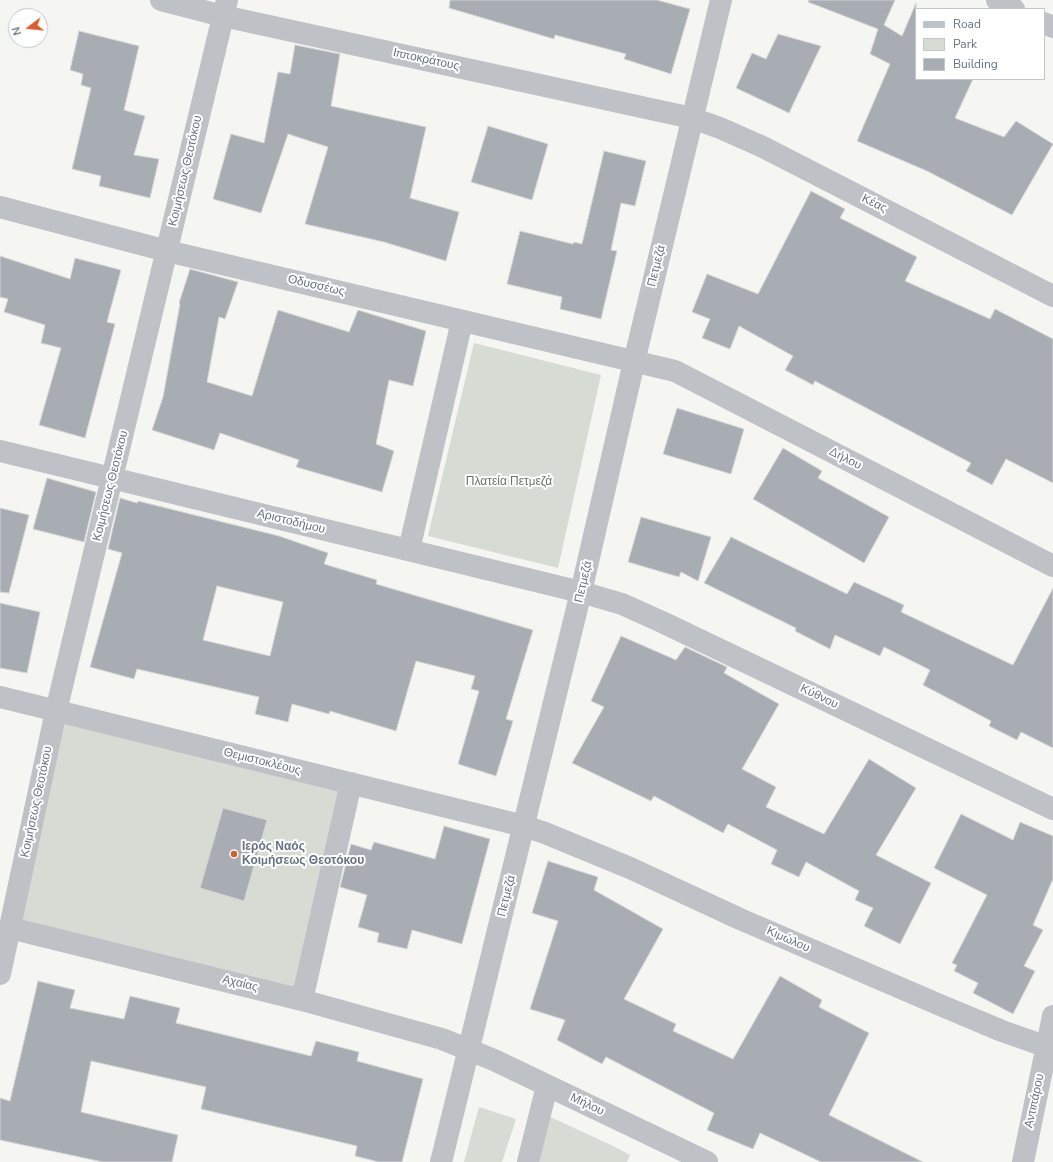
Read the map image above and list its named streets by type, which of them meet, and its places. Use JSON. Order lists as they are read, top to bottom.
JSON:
{
  "streets": {
    "street": [
      "Ιπποκράτους",
      "Κοιμήσεως Θεοτόκου",
      "Κέας",
      "Πετμεζά",
      "Οδυσσέως",
      "Δήλου",
      "Αριστοδήμου",
      "Κύθνου",
      "Θεμιστοκλέους",
      "Κιμώλου",
      "Αχαίας",
      "Αντιπάρου",
      "Μήλου"
    ]
  },
  "crossings": [
    ["Ιπποκράτους", "Κοιμήσεως Θεοτόκου"],
    ["Ιπποκράτους", "Κέας"],
    ["Ιπποκράτους", "Πετμεζά"],
    ["Κοιμήσεως Θεοτόκου", "Οδυσσέως"],
    ["Κοιμήσεως Θεοτόκου", "Αριστοδήμου"],
    ["Κοιμήσεως Θεοτόκου", "Θεμιστοκλέους"],
    ["Κοιμήσεως Θεοτόκου", "Αχαίας"],
    ["Κέας", "Πετμεζά"],
    ["Πετμεζά", "Οδυσσέως"],
    ["Πετμεζά", "Δήλου"],
    ["Πετμεζά", "Αριστοδήμου"],
    ["Πετμεζά", "Κύθνου"],
    ["Πετμεζά", "Θεμιστοκλέους"],
    ["Πετμεζά", "Κιμώλου"],
    ["Πετμεζά", "Αχαίας"],
    ["Πετμεζά", "Μήλου"],
    ["Οδυσσέως", "Δήλου"],
    ["Αριστοδήμου", "Κύθνου"],
    ["Θεμιστοκλέους", "Κιμώλου"],
    ["Κιμώλου", "Αντιπάρου"],
    ["Αχαίας", "Μήλου"]
  ],
  "parks": ["Πλατεία Πετμεζά"],
  "places": ["Ιερός Ναός Κοιμήσεως Θεοτόκου"],
  "legend": ["Road", "Park", "Building"],
  "north": "left"
}
